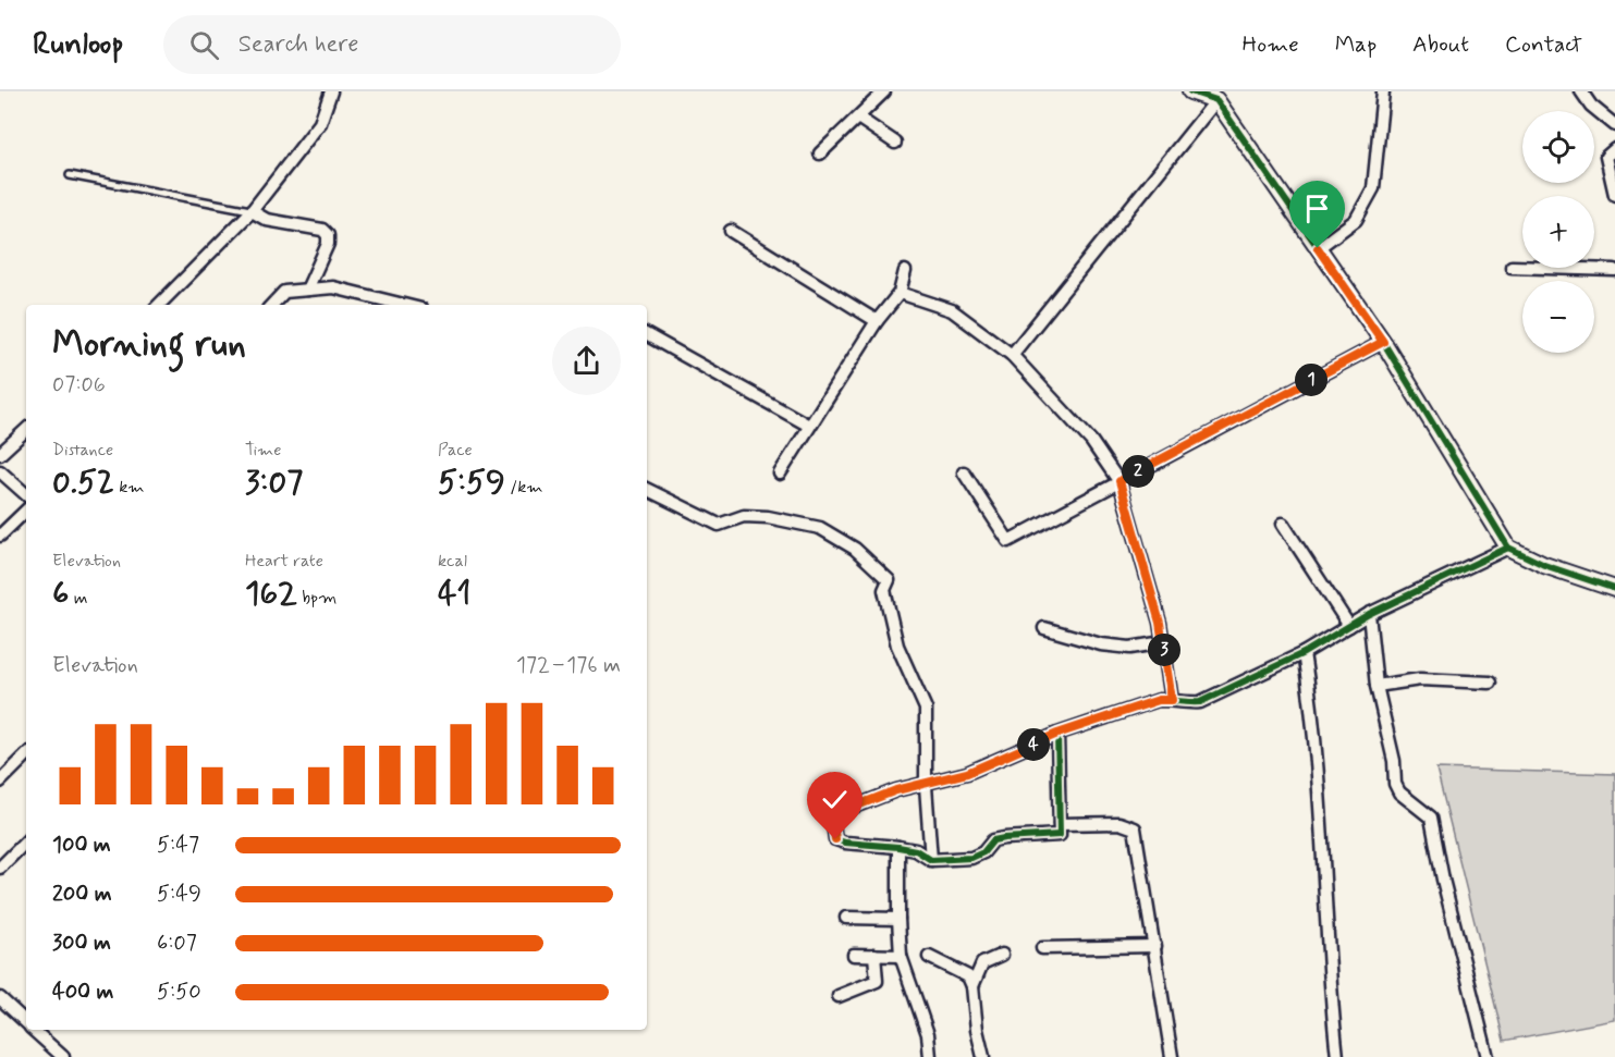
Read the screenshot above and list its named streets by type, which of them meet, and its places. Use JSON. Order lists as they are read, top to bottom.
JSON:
{
  "page": {
    "header": "Runloop",
    "search": "Search here",
    "nav": [
      "Home",
      "Map",
      "About",
      "Contact"
    ],
    "map_buttons": ["+", "−"],
    "heading": ["Morning run", "07:06"],
    "pins": [
      "1",
      "2",
      "3",
      "4"
    ],
    "stats": [
      ["Distance", "0.52 km"],
      ["Time", "3:07"],
      ["Pace", "5:59 /km"],
      ["Elevation", "6 m"],
      ["Heart rate", "162 bpm"],
      ["kcal", "41"]
    ],
    "chart": ["Elevation", "172–176 m"],
    "list": [
      {
        "name": "100 m",
        "note": "5:47"
      },
      {
        "name": "200 m",
        "note": "5:49"
      },
      {
        "name": "300 m",
        "note": "6:07"
      },
      {
        "name": "400 m",
        "note": "5:50"
      }
    ]
  }
}
